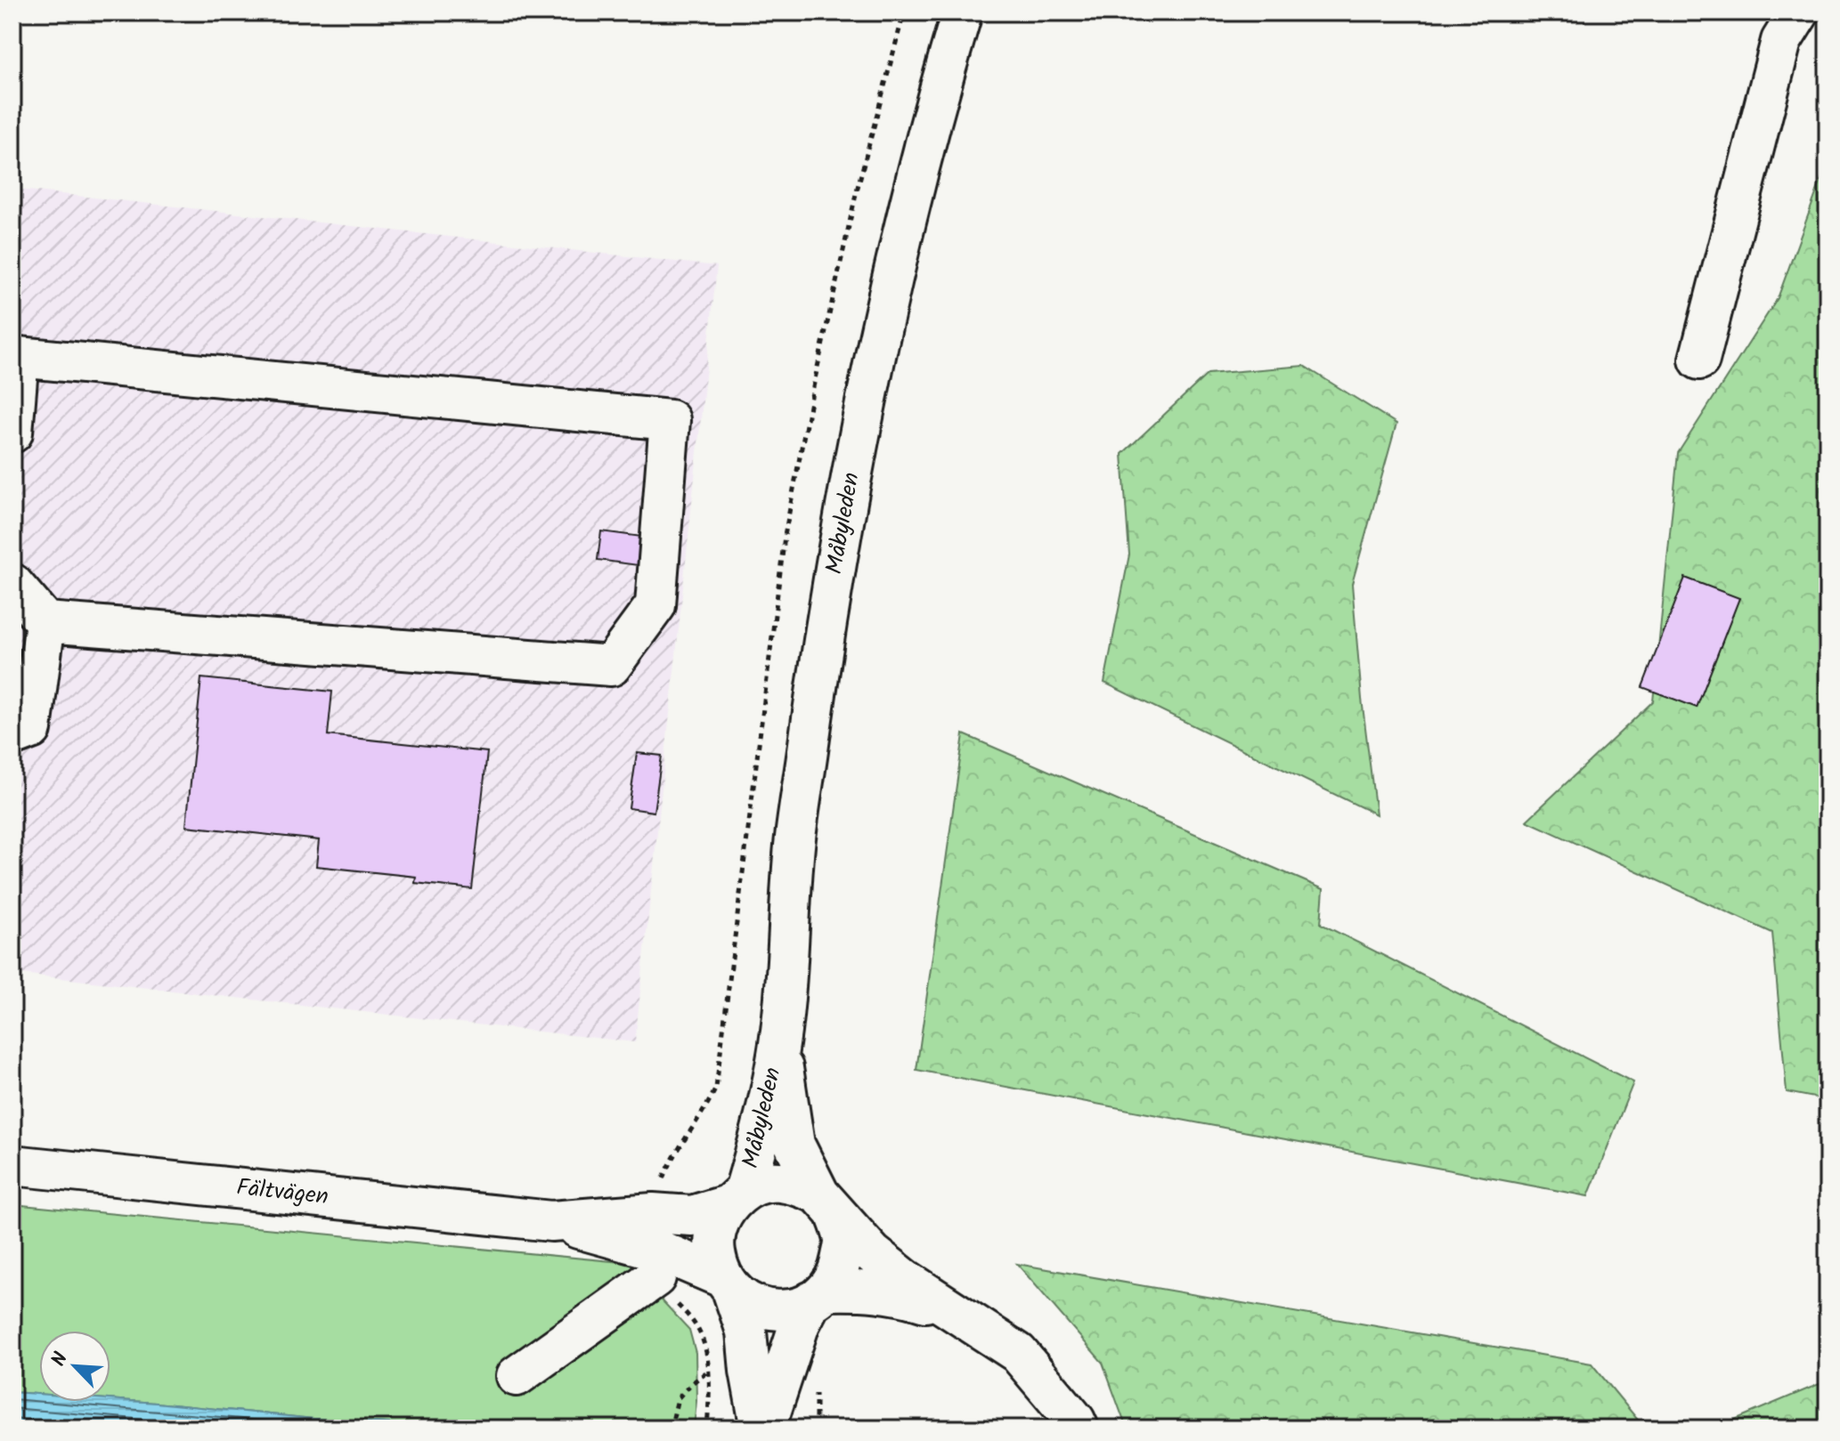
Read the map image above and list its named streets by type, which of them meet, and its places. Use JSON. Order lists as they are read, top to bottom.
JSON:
{
  "streets": {
    "street": ["Måbyleden", "Fältvägen"]
  },
  "crossings": [
    ["Måbyleden", "Fältvägen"]
  ],
  "north": "top left"
}
